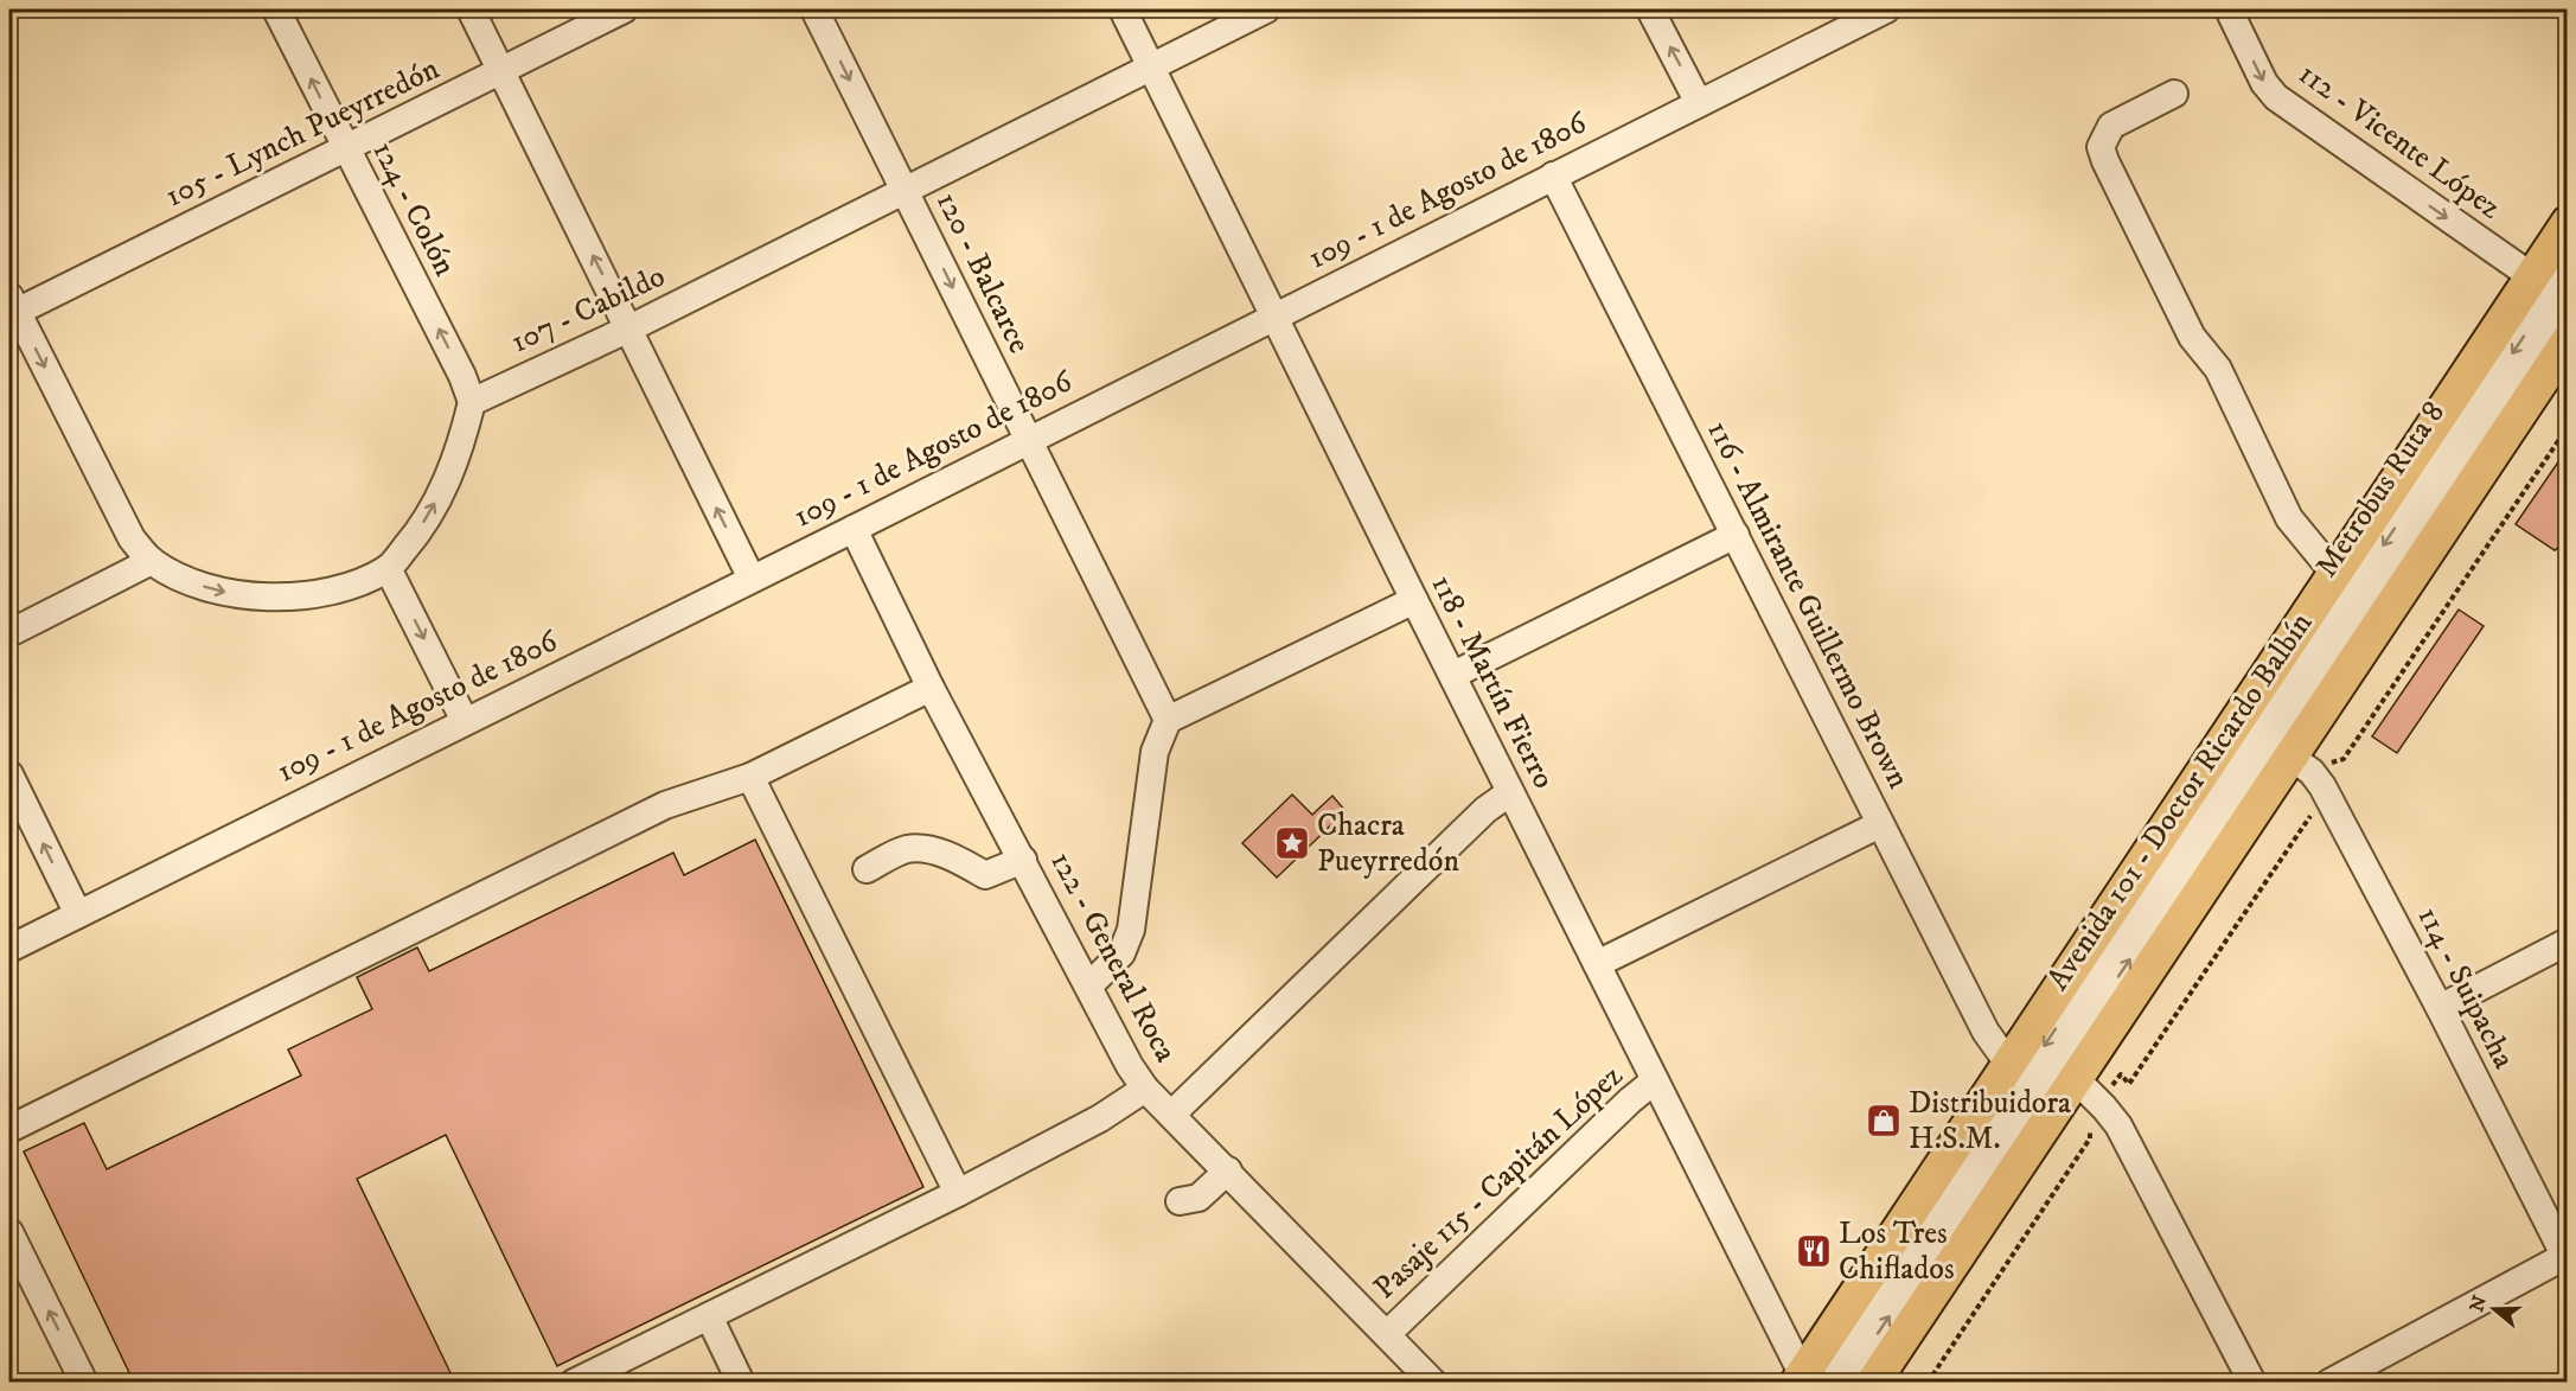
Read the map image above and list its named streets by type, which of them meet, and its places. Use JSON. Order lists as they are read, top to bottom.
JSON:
{
  "streets": {
    "main road": ["Avenida 101 - Doctor Ricardo Balbín"],
    "street": [
      "105 - Lynch Pueyrredón",
      "112 - Vicente López",
      "109 - 1 de Agosto de 1806",
      "124 - Colón",
      "120 - Balcarce",
      "107 - Cabildo",
      "Metrobus Ruta 8",
      "116 - Almirante Guillermo Brown",
      "118 - Martín Fierro",
      "122 - General Roca",
      "114 - Suipacha",
      "Pasaje 115 - Capitán López"
    ]
  },
  "crossings": [
    ["105 - Lynch Pueyrredón", "124 - Colón"],
    ["112 - Vicente López", "Metrobus Ruta 8"],
    ["112 - Vicente López", "Avenida 101 - Doctor Ricardo Balbín"],
    ["109 - 1 de Agosto de 1806", "120 - Balcarce"],
    ["109 - 1 de Agosto de 1806", "116 - Almirante Guillermo Brown"],
    ["109 - 1 de Agosto de 1806", "118 - Martín Fierro"],
    ["109 - 1 de Agosto de 1806", "122 - General Roca"],
    ["124 - Colón", "107 - Cabildo"],
    ["120 - Balcarce", "107 - Cabildo"],
    ["107 - Cabildo", "118 - Martín Fierro"],
    ["Metrobus Ruta 8", "118 - Martín Fierro"],
    ["Metrobus Ruta 8", "Avenida 101 - Doctor Ricardo Balbín"],
    ["116 - Almirante Guillermo Brown", "Avenida 101 - Doctor Ricardo Balbín"],
    ["118 - Martín Fierro", "Avenida 101 - Doctor Ricardo Balbín"],
    ["118 - Martín Fierro", "Pasaje 115 - Capitán López"],
    ["122 - General Roca", "Pasaje 115 - Capitán López"]
  ],
  "one_way": ["112 - Vicente López", "120 - Balcarce"],
  "places": {
    "place": ["Chacra Pueyrredón"],
    "shop": ["Distribuidora H.S.M."],
    "restaurant": ["Los Tres Chiflados"]
  },
  "north": "left"
}
